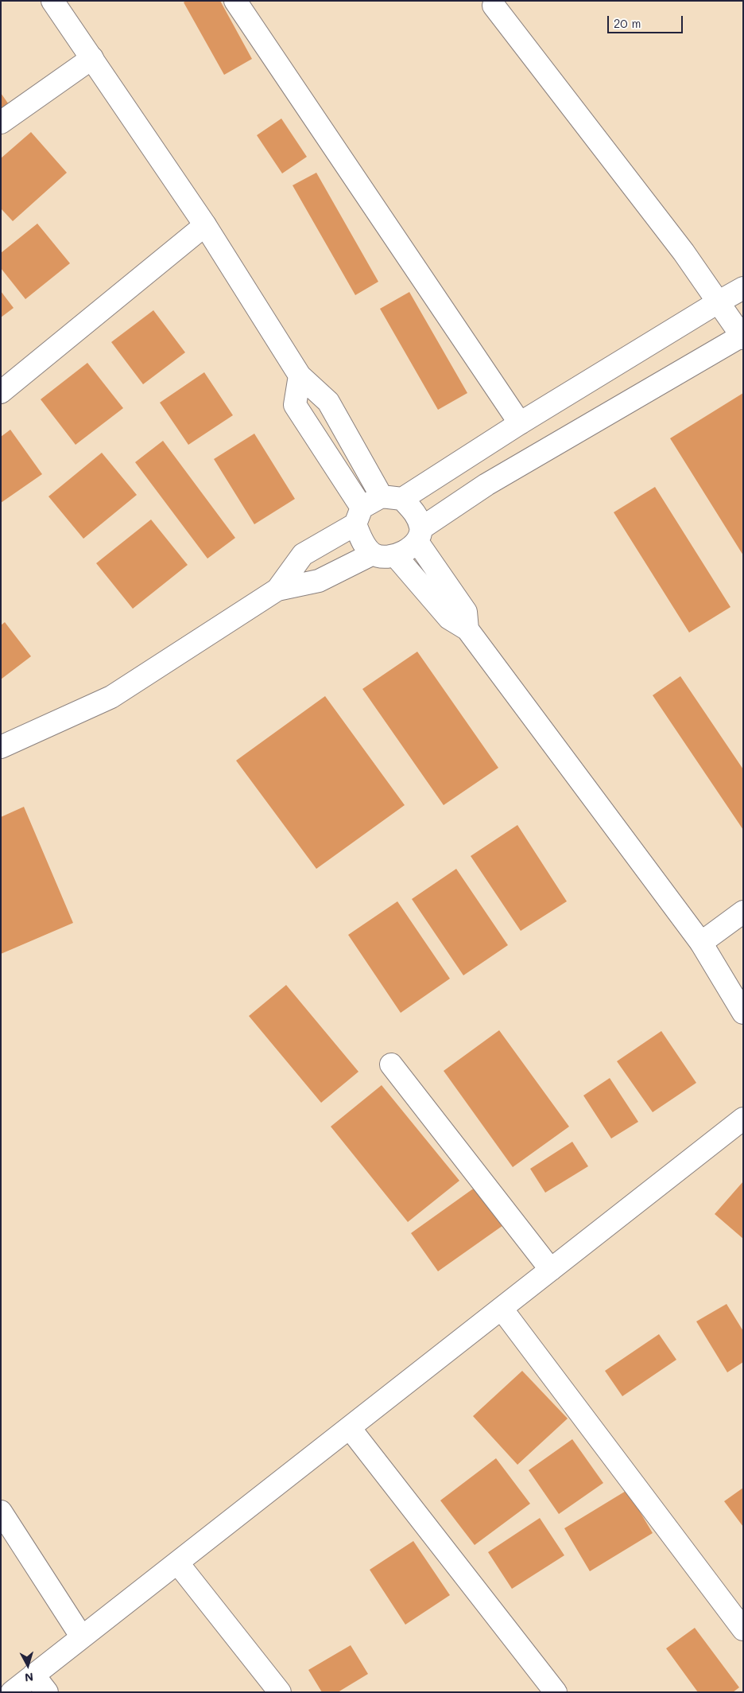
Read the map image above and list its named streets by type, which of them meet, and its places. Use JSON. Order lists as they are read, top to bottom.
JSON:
{
  "scale_bar": "20 m",
  "north": "bottom"
}
